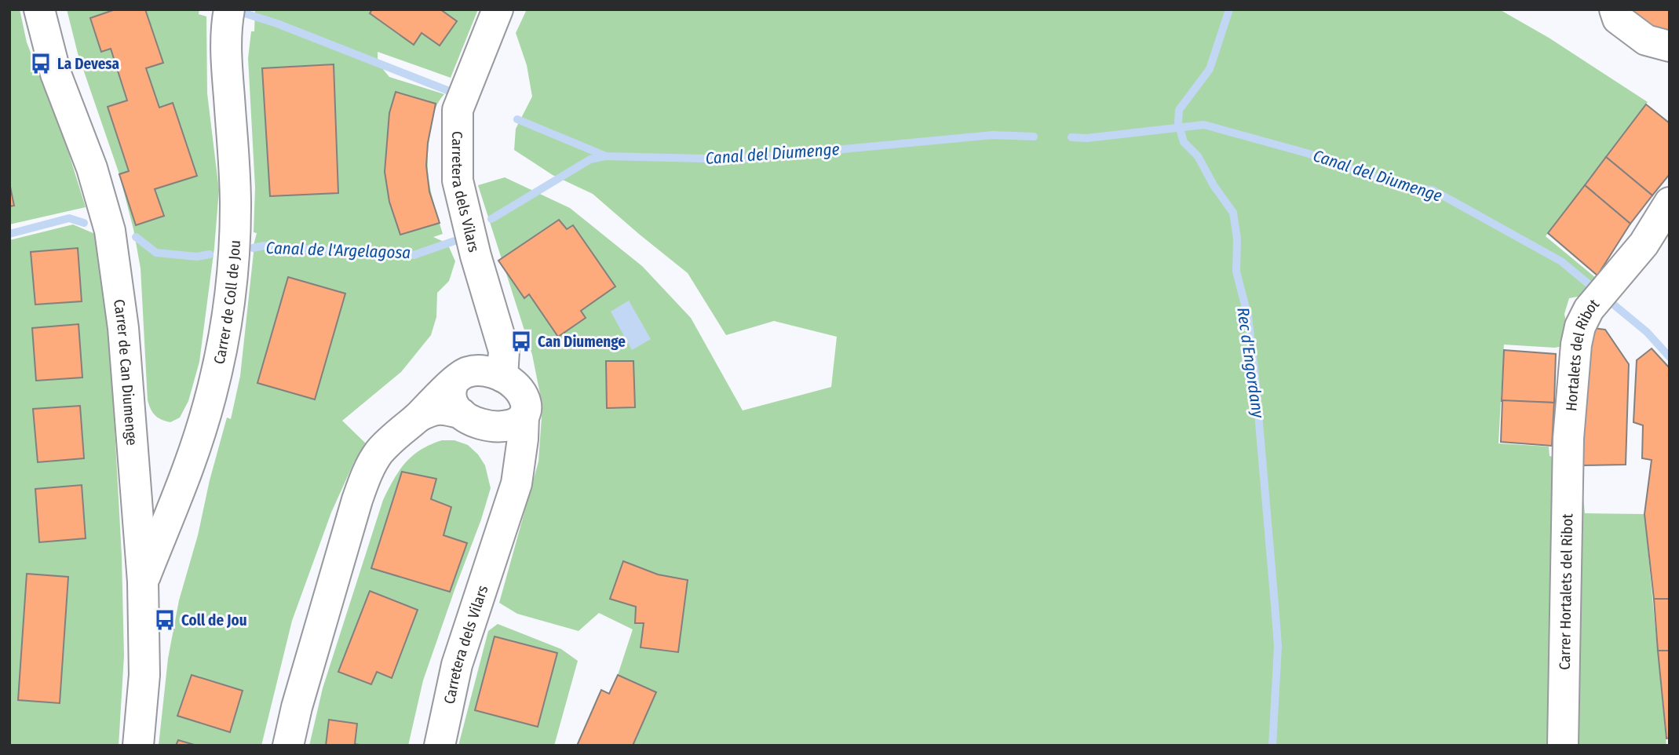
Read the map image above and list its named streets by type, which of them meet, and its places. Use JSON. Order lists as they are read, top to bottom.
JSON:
{
  "streets": {
    "street": [
      "Carretera dels Vilars",
      "Carrer de Coll de Jou",
      "Hortalets del Ribot",
      "Carrer de Can Diumenge",
      "Carrer Hortalets del Ribot"
    ]
  },
  "crossings": [
    ["Carrer de Coll de Jou", "Carrer de Can Diumenge"],
    ["Hortalets del Ribot", "Carrer Hortalets del Ribot"]
  ],
  "water": ["Canal del Diumenge", "Canal de l'Argelagosa", "Rec d'Engordany"],
  "places": {
    "bus stop": ["La Devesa", "Can Diumenge", "Coll de Jou"]
  }
}
